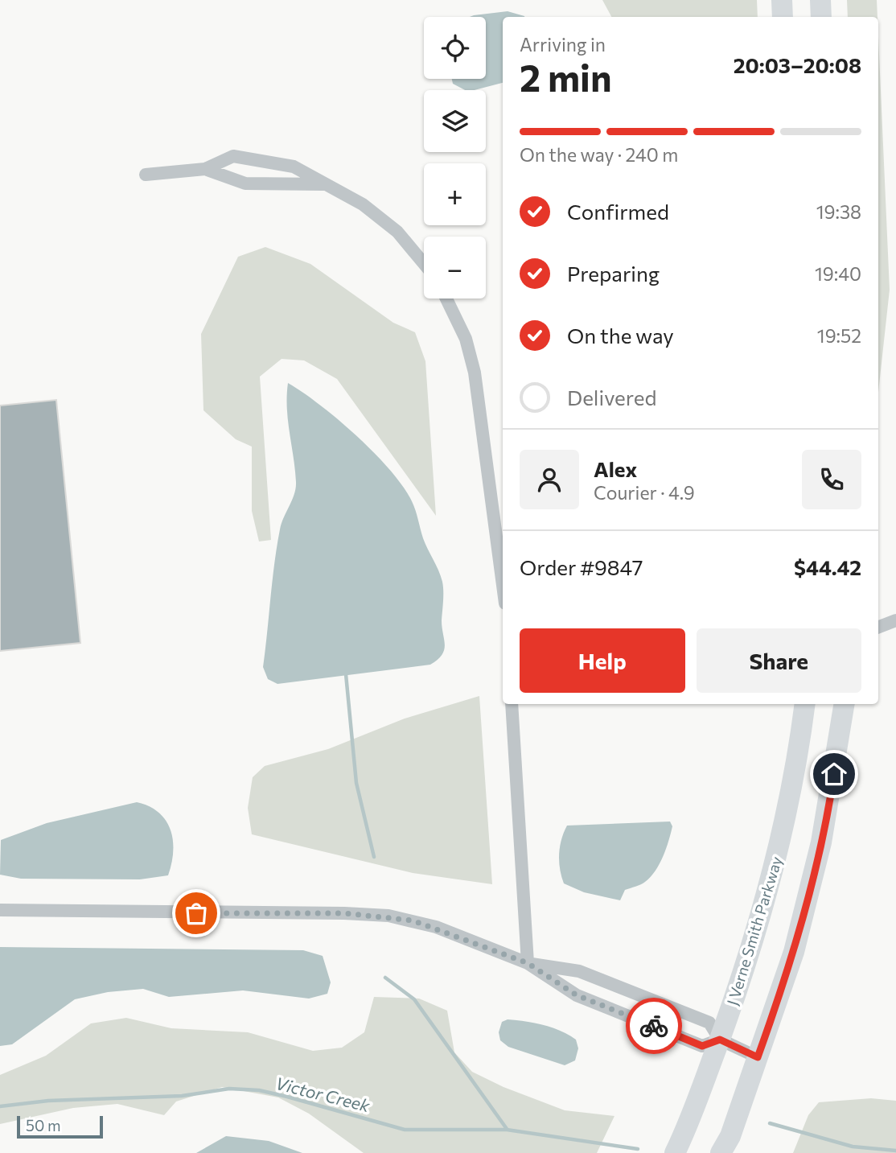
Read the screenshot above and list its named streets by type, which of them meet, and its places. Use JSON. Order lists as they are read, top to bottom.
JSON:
{
  "streets": {
    "main road": ["J Verne Smith Parkway"]
  },
  "water": ["Victor Creek"],
  "scale_bar": "50 m",
  "page": {
    "map_buttons": ["+", "−"],
    "heading": ["2 min", "Arriving in", "20:03–20:08"],
    "panel": [
      "Alex",
      "Courier · 4.9",
      "Order #9847",
      "$44.42"
    ],
    "bar": "On the way · 240 m",
    "list": [
      ["Confirmed", "19:38"],
      ["Preparing", "19:40"],
      ["On the way", "19:52"],
      "Delivered"
    ],
    "buttons": ["Help", "Share"],
    "scale": "50 m"
  }
}
